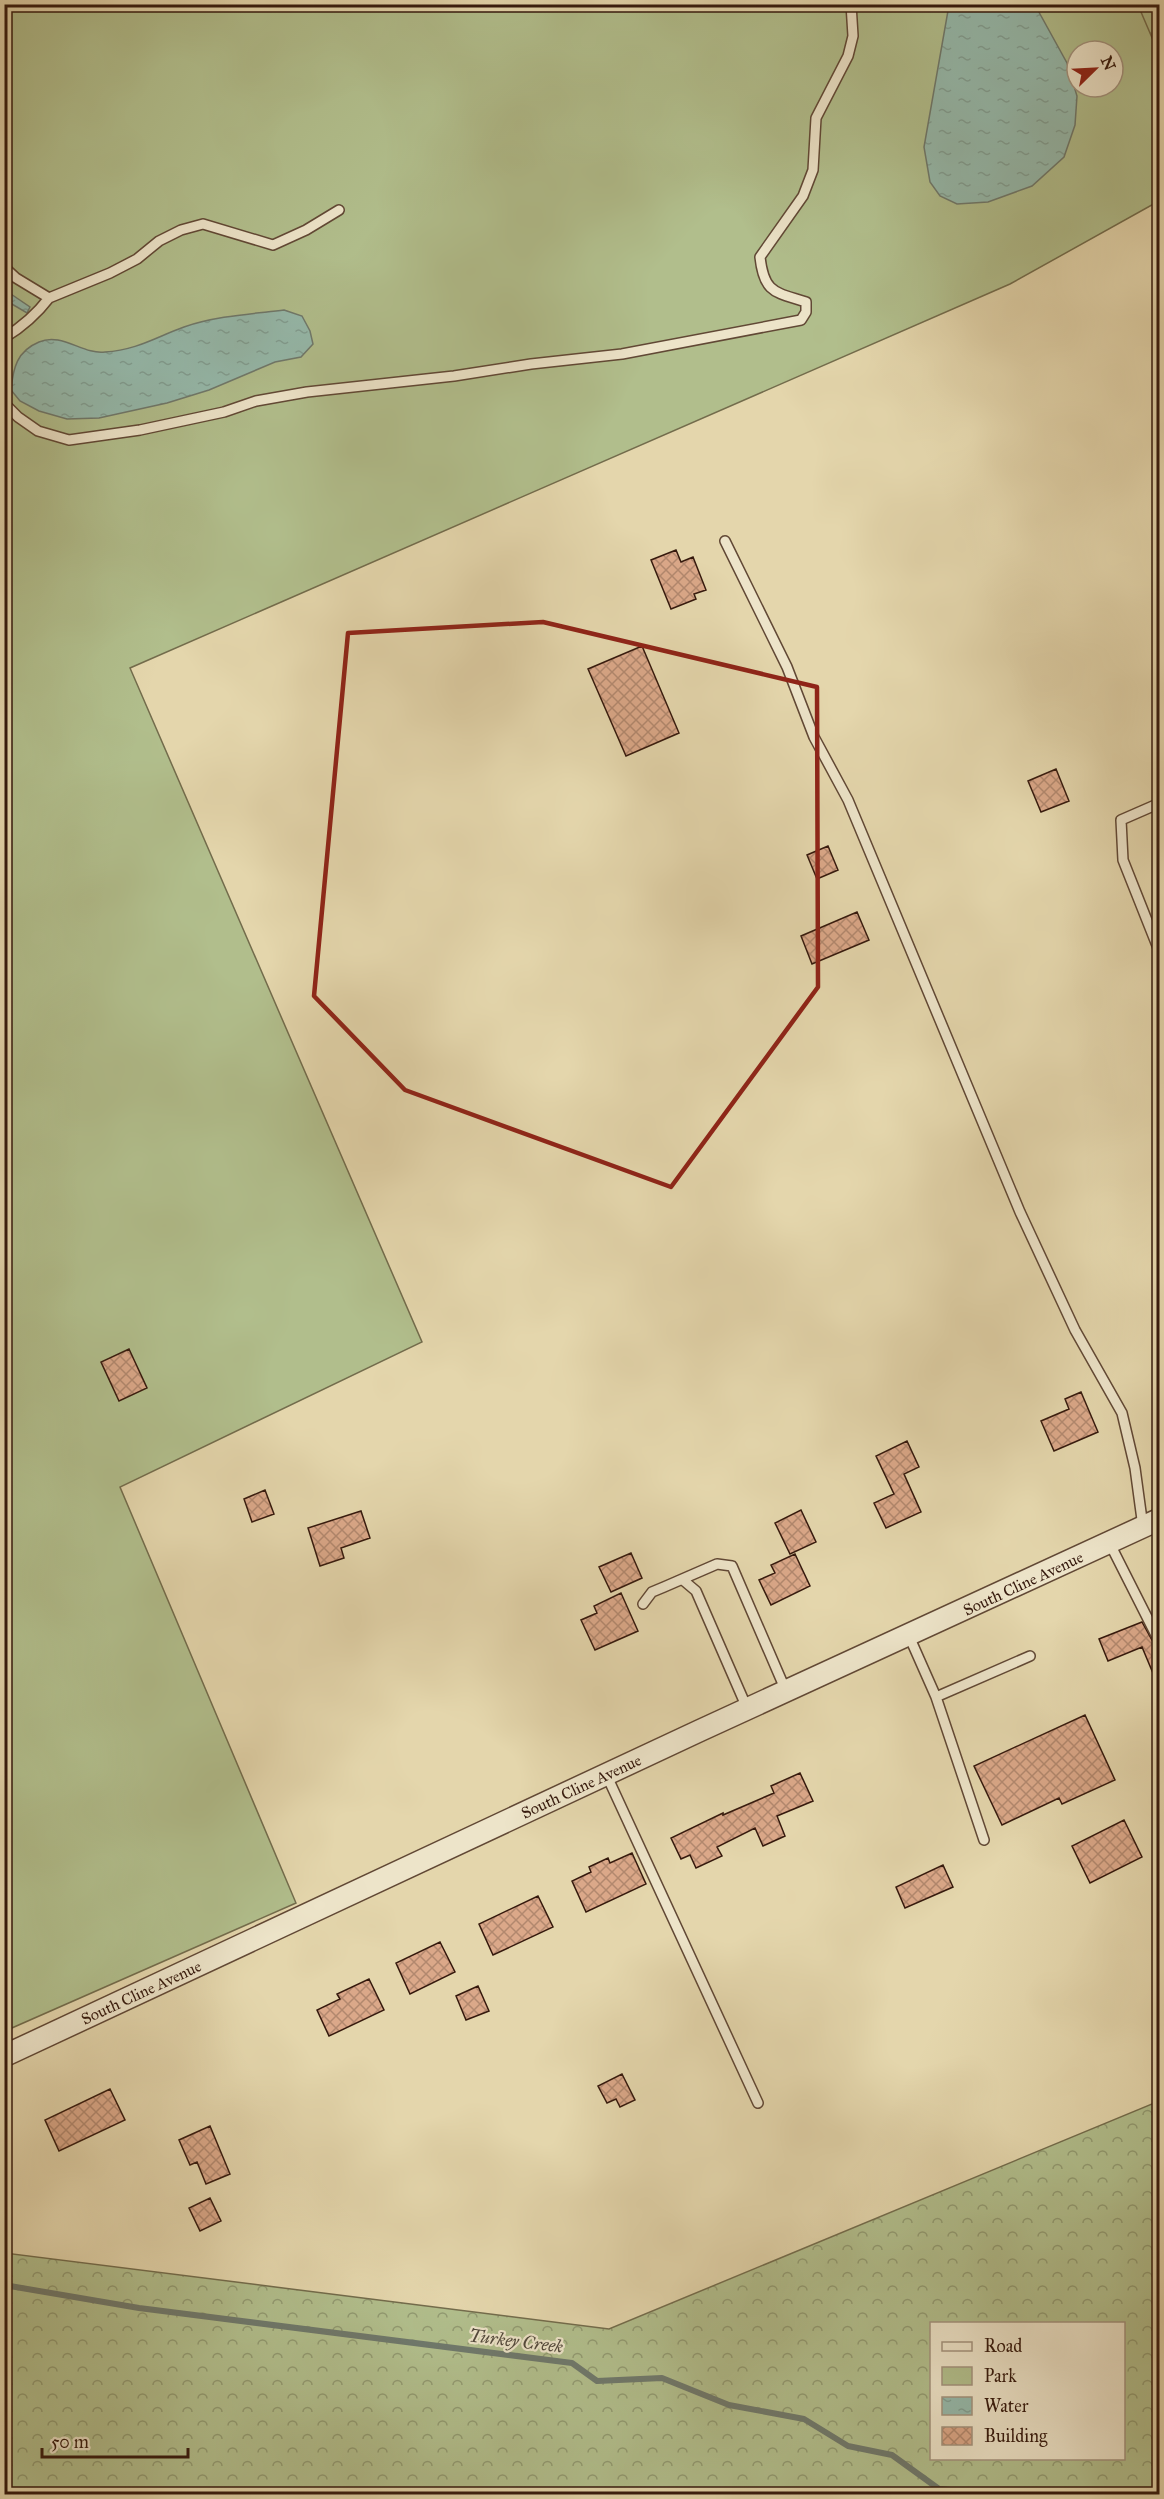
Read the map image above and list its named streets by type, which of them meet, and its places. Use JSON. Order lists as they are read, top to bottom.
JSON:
{
  "streets": {
    "street": ["South Cline Avenue"]
  },
  "water": ["Turkey Creek"],
  "legend": [
    "Road",
    "Park",
    "Water",
    "Building"
  ],
  "scale_bar": "50 m",
  "north": "top right"
}
